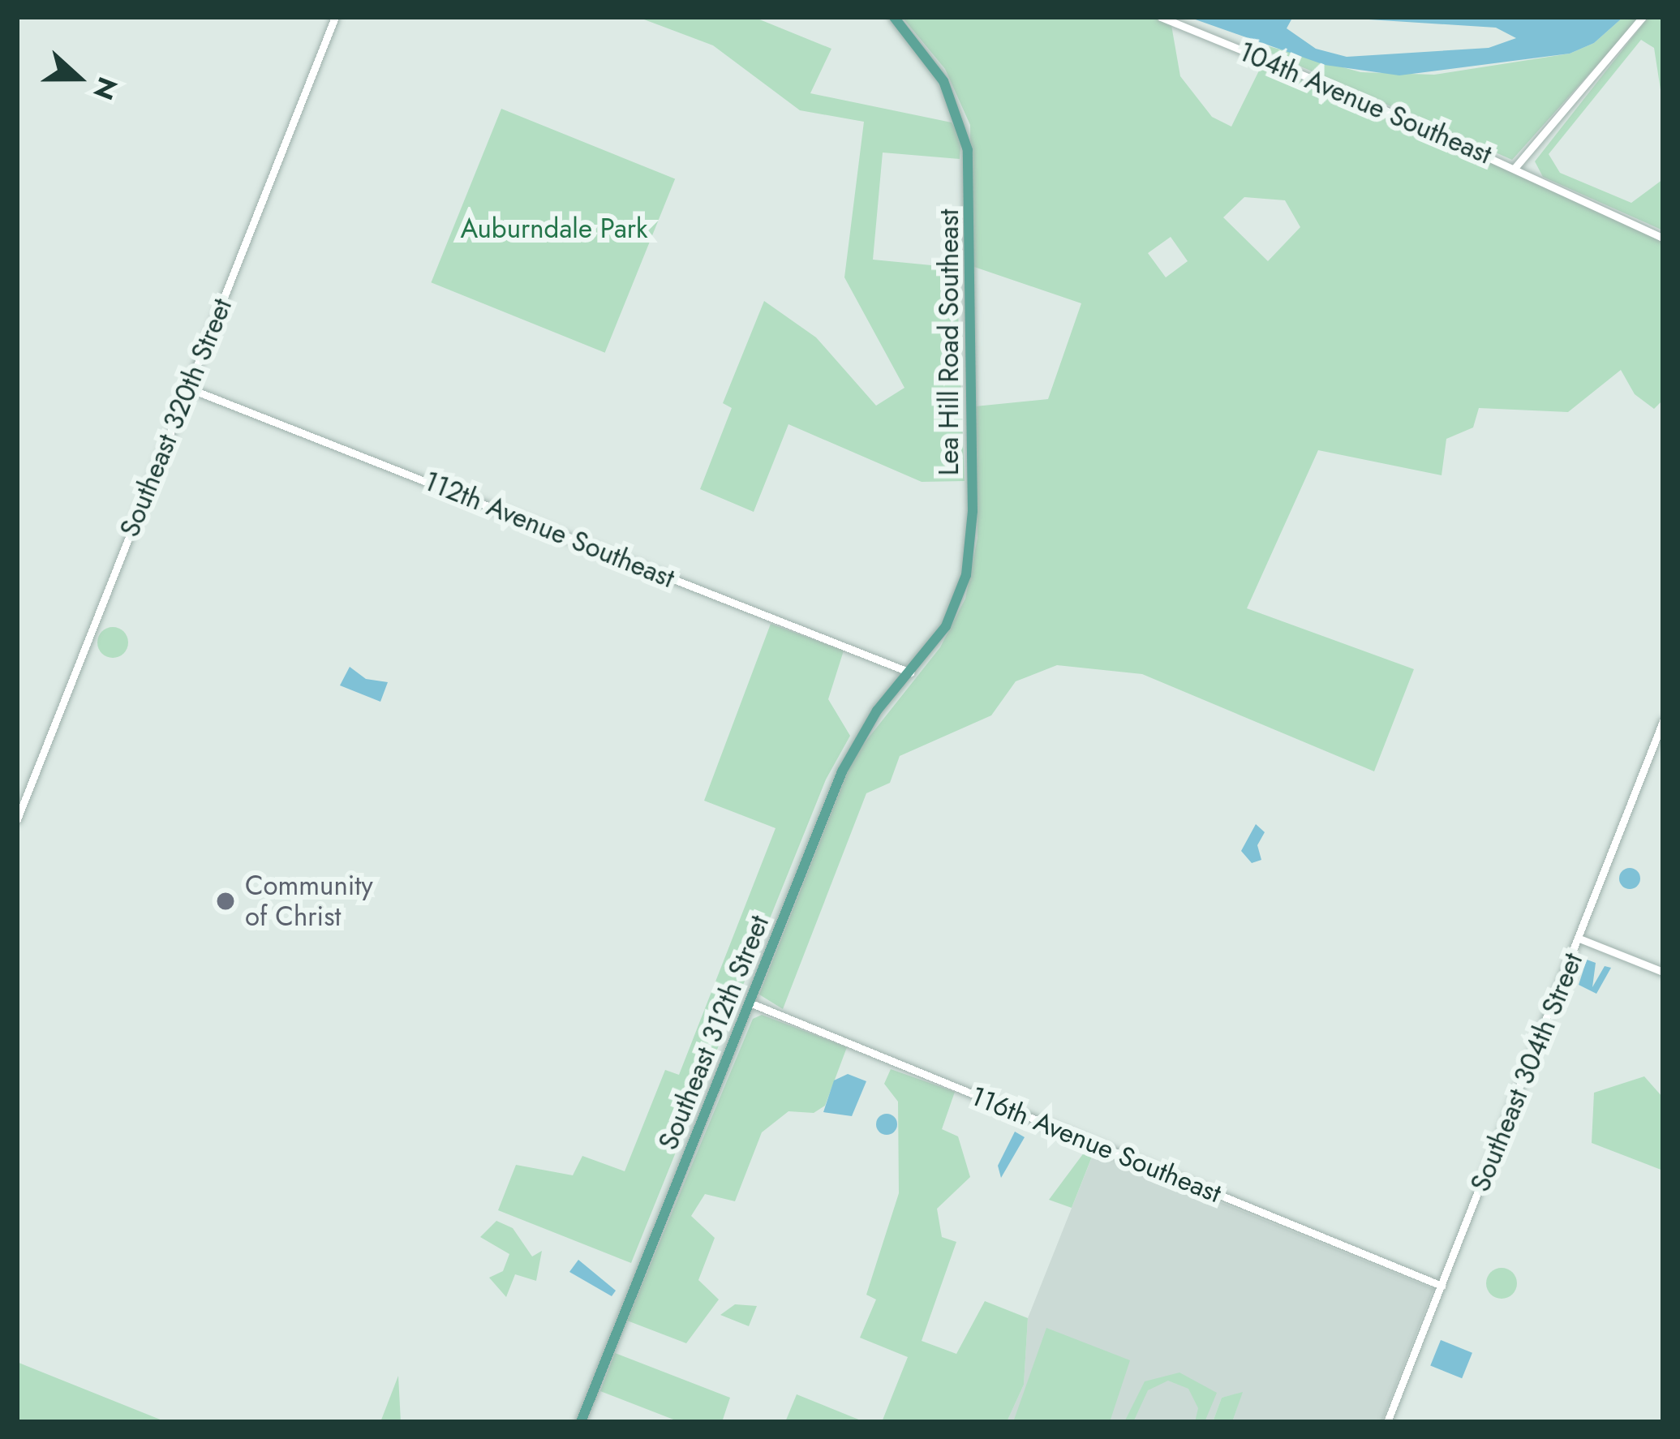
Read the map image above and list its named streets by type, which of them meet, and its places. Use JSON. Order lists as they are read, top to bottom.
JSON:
{
  "streets": {
    "main road": ["Lea Hill Road Southeast", "Southeast 312th Street"],
    "street": [
      "104th Avenue Southeast",
      "Southeast 320th Street",
      "112th Avenue Southeast",
      "Southeast 304th Street",
      "116th Avenue Southeast"
    ]
  },
  "crossings": [
    ["Lea Hill Road Southeast", "112th Avenue Southeast"],
    ["Lea Hill Road Southeast", "Southeast 312th Street"],
    ["Southeast 320th Street", "112th Avenue Southeast"],
    ["112th Avenue Southeast", "Southeast 312th Street"],
    ["Southeast 312th Street", "116th Avenue Southeast"],
    ["Southeast 304th Street", "116th Avenue Southeast"]
  ],
  "parks": ["Auburndale Park"],
  "places": ["Community of Christ"],
  "north": "right"
}
